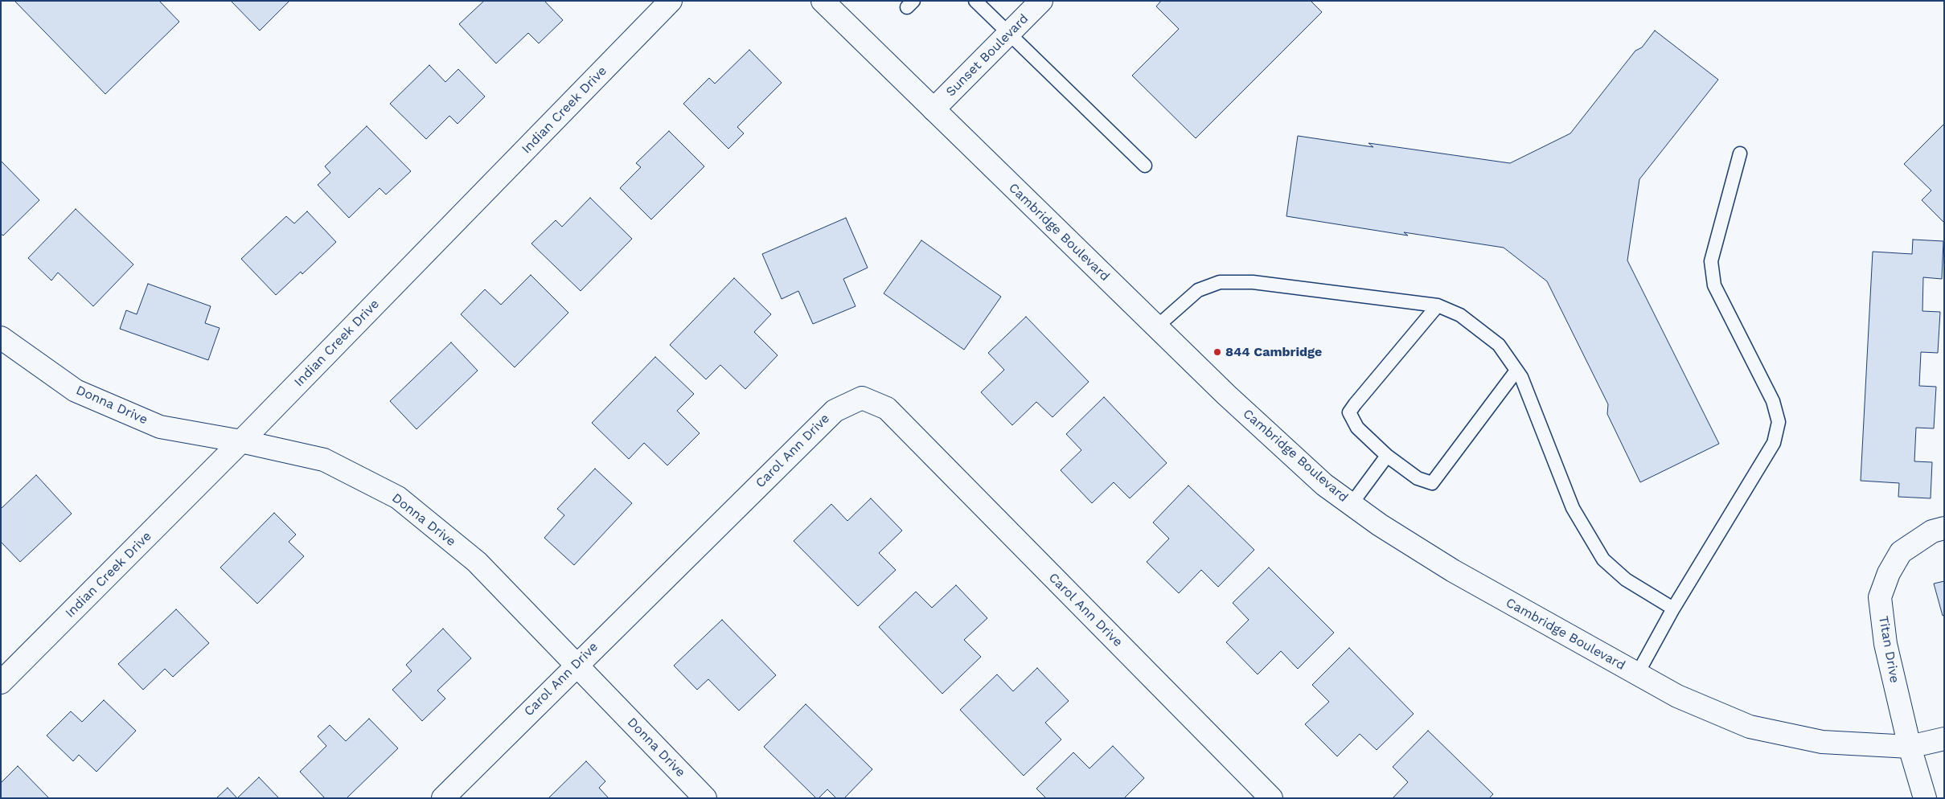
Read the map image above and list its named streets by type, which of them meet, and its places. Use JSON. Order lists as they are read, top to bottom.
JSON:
{
  "streets": {
    "street": [
      "Sunset Boulevard",
      "Indian Creek Drive",
      "Cambridge Boulevard",
      "Donna Drive",
      "Carol Ann Drive",
      "Titan Drive"
    ]
  },
  "crossings": [
    ["Sunset Boulevard", "Cambridge Boulevard"],
    ["Indian Creek Drive", "Donna Drive"],
    ["Cambridge Boulevard", "Titan Drive"],
    ["Donna Drive", "Carol Ann Drive"]
  ],
  "places": ["844 Cambridge"]
}
